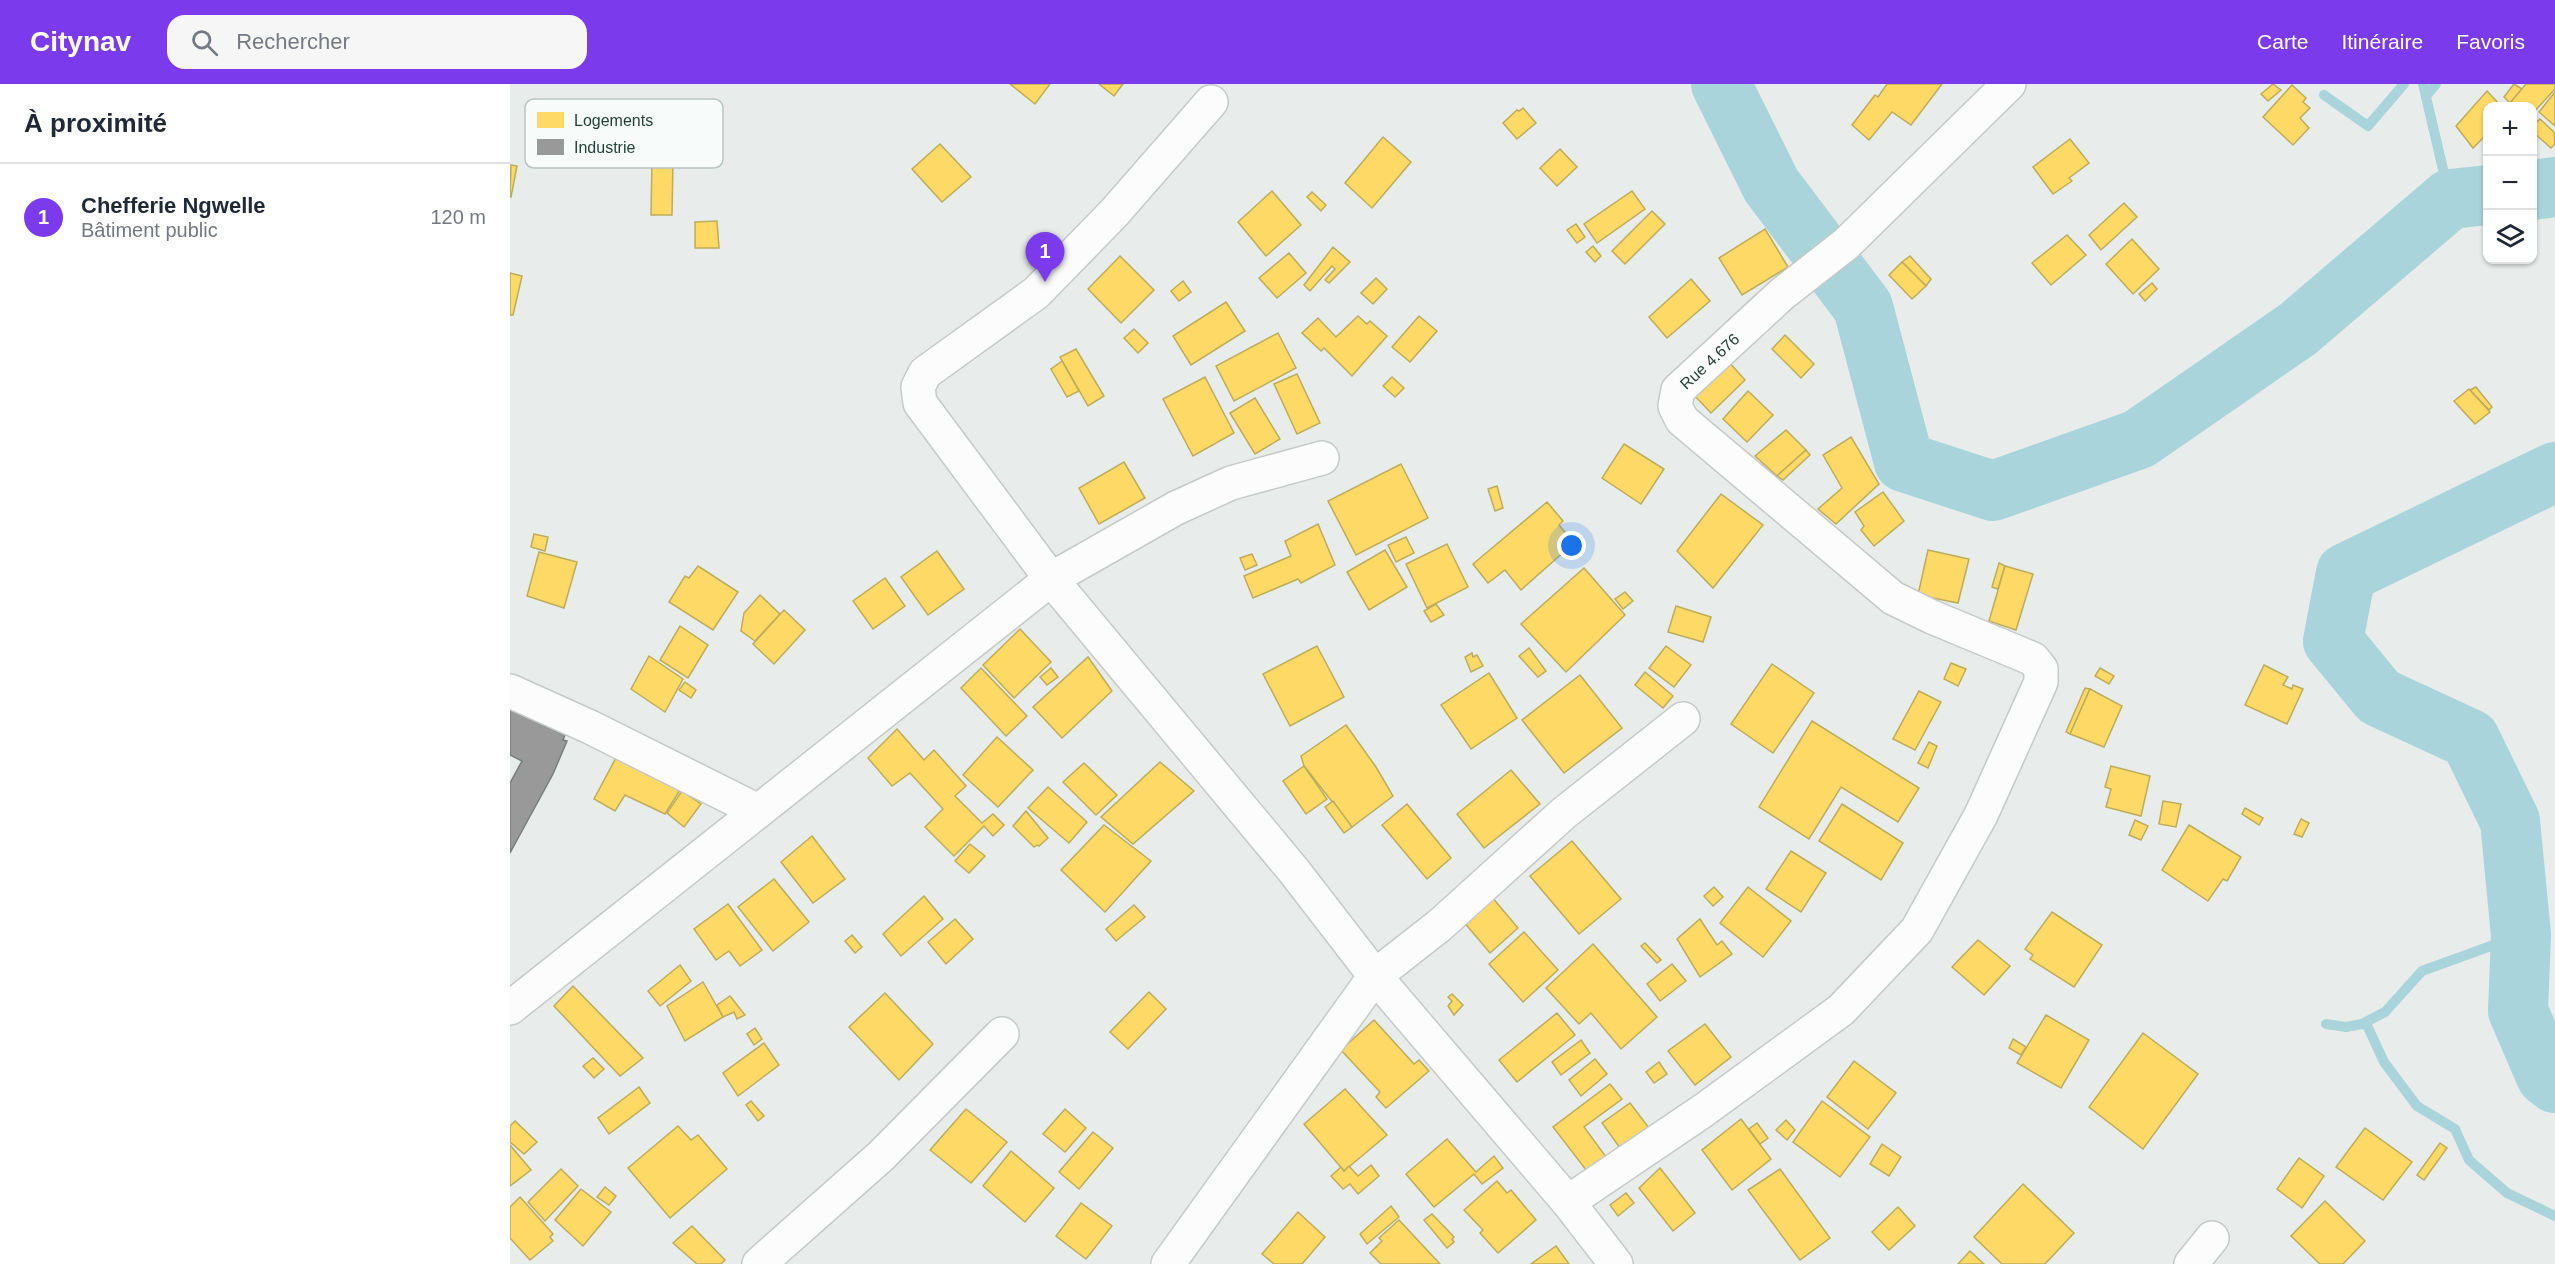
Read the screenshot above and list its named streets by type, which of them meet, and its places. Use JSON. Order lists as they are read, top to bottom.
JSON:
{
  "streets": {
    "street": ["Rue 4.676"]
  },
  "legend": ["Logements", "Industrie"],
  "page": {
    "header": "Citynav",
    "search": "Rechercher",
    "nav": ["Carte", "Itinéraire", "Favoris"],
    "heading": "À proximité",
    "map_buttons": ["+", "−"],
    "list": [
      {
        "mark": "1",
        "name": "Chefferie Ngwelle",
        "note": "Bâtiment public",
        "value": "120 m"
      }
    ],
    "pins": "1"
  }
}
